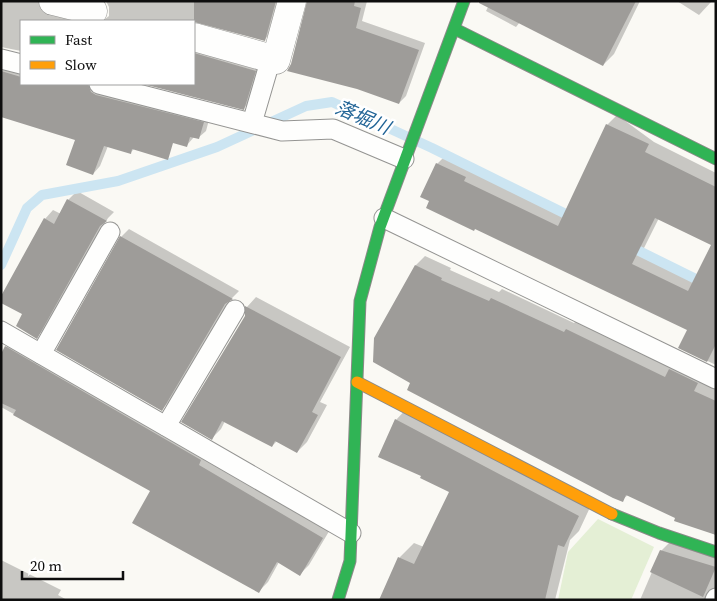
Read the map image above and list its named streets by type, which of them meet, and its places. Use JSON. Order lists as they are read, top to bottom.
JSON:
{
  "water": ["落堀川"],
  "legend": ["Fast", "Slow"],
  "scale_bar": "20 m"
}
